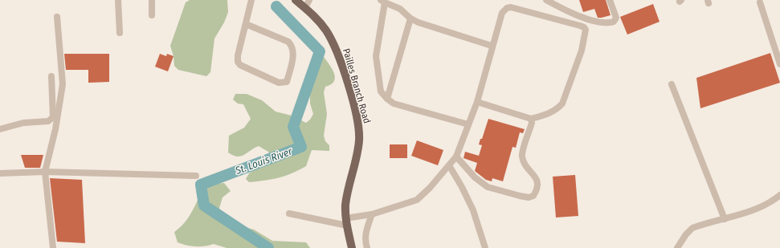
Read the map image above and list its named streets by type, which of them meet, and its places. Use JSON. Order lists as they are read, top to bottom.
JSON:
{
  "streets": {
    "main road": ["Pailles Branch Road"]
  },
  "water": ["St. Louis River"]
}
